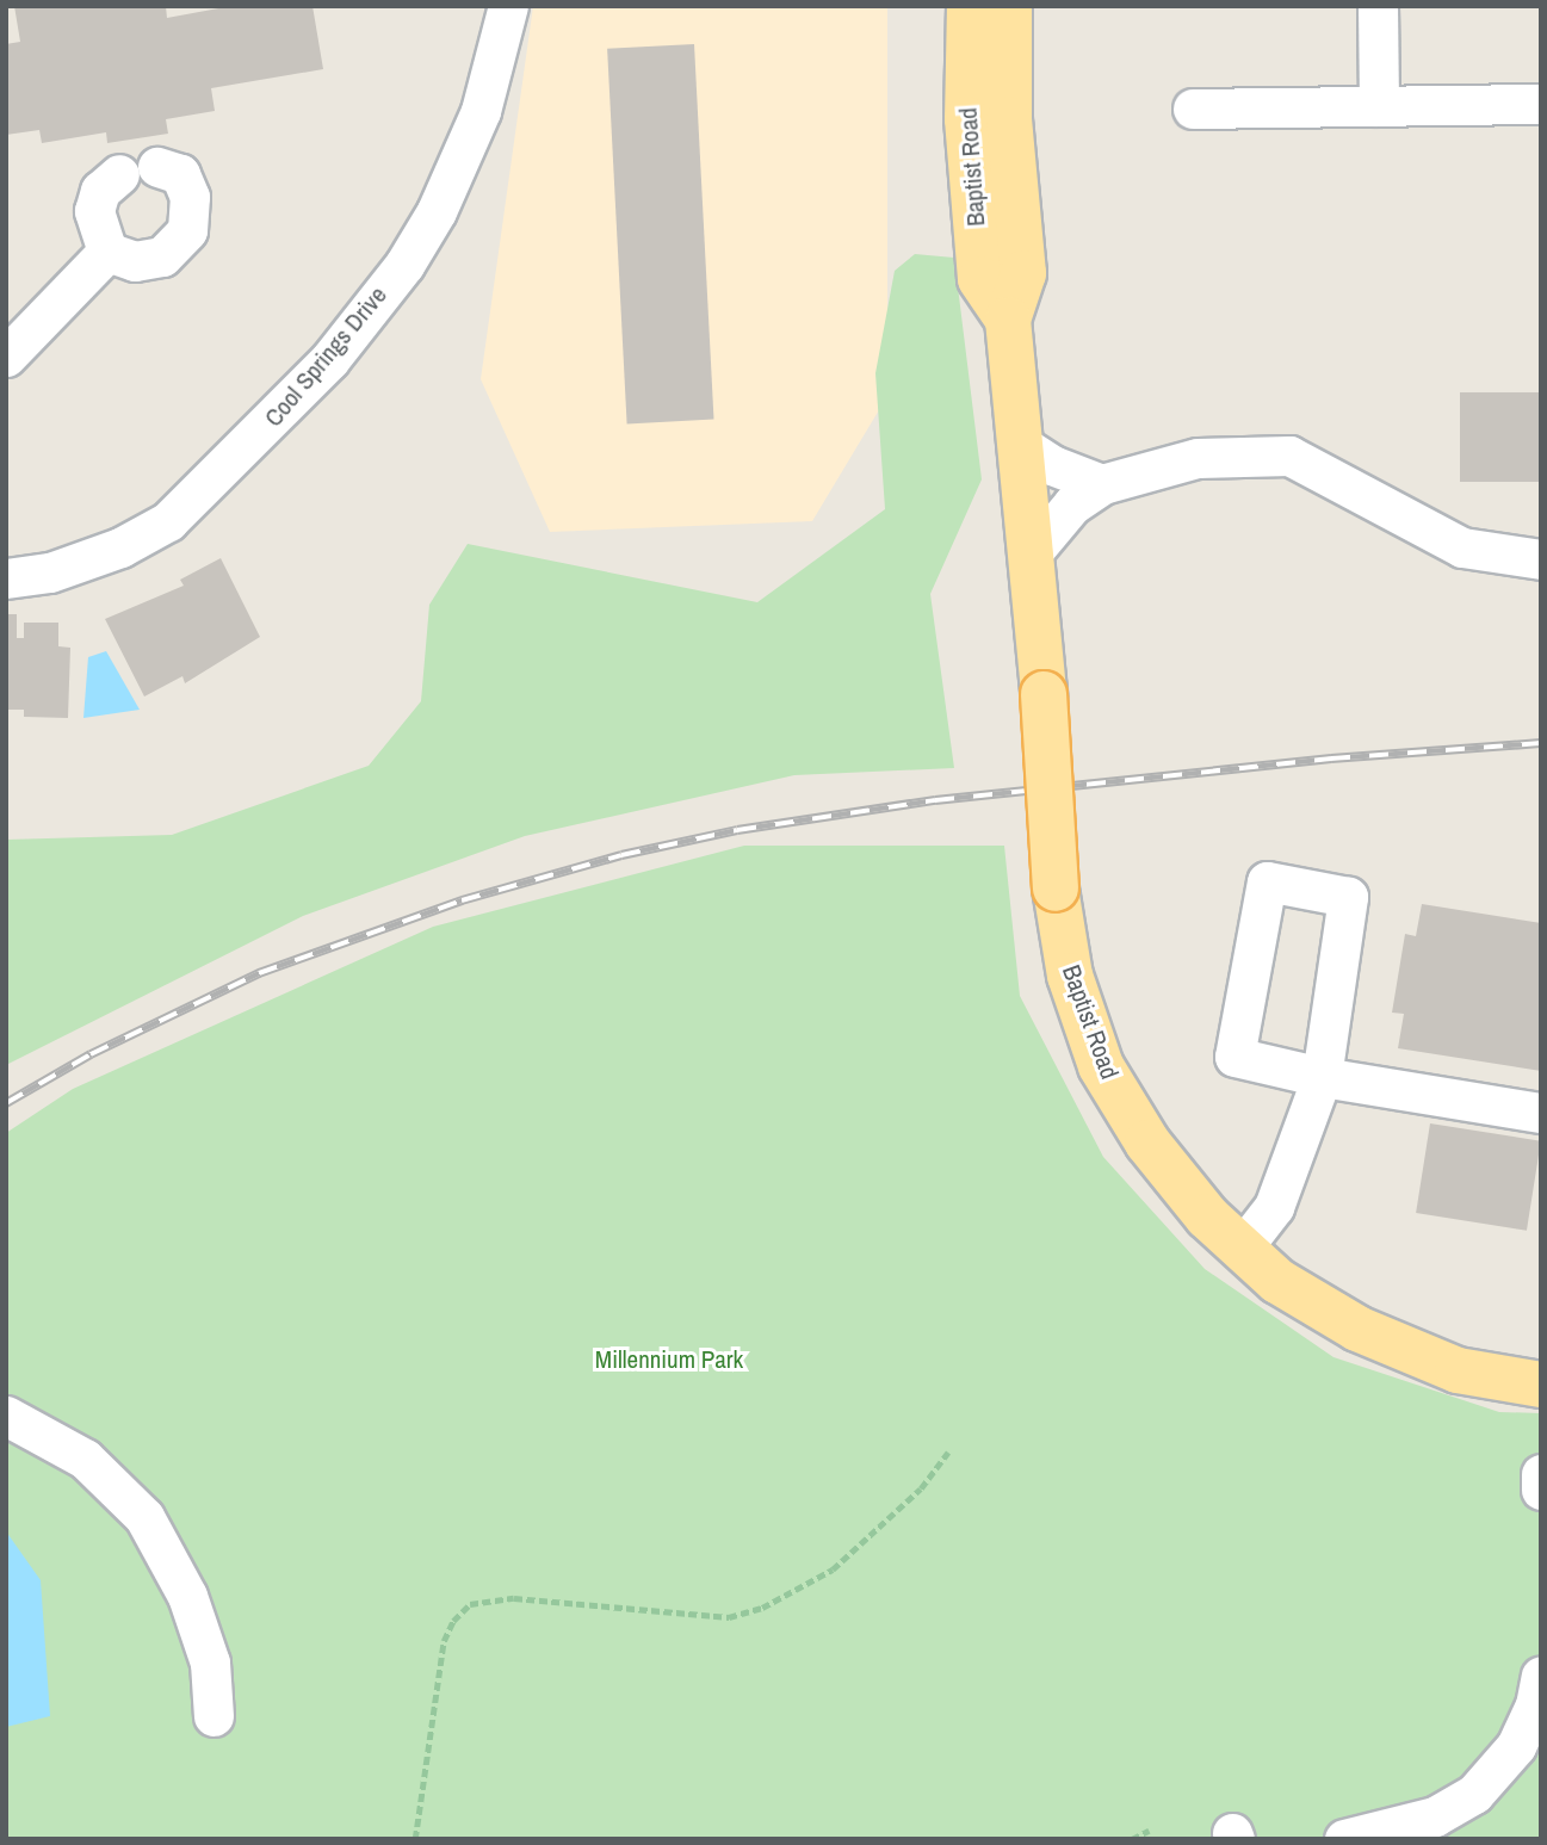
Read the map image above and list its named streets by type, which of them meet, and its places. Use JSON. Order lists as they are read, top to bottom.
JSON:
{
  "streets": {
    "main road": ["Baptist Road"],
    "street": ["Cool Springs Drive"]
  },
  "parks": ["Millennium Park"]
}
